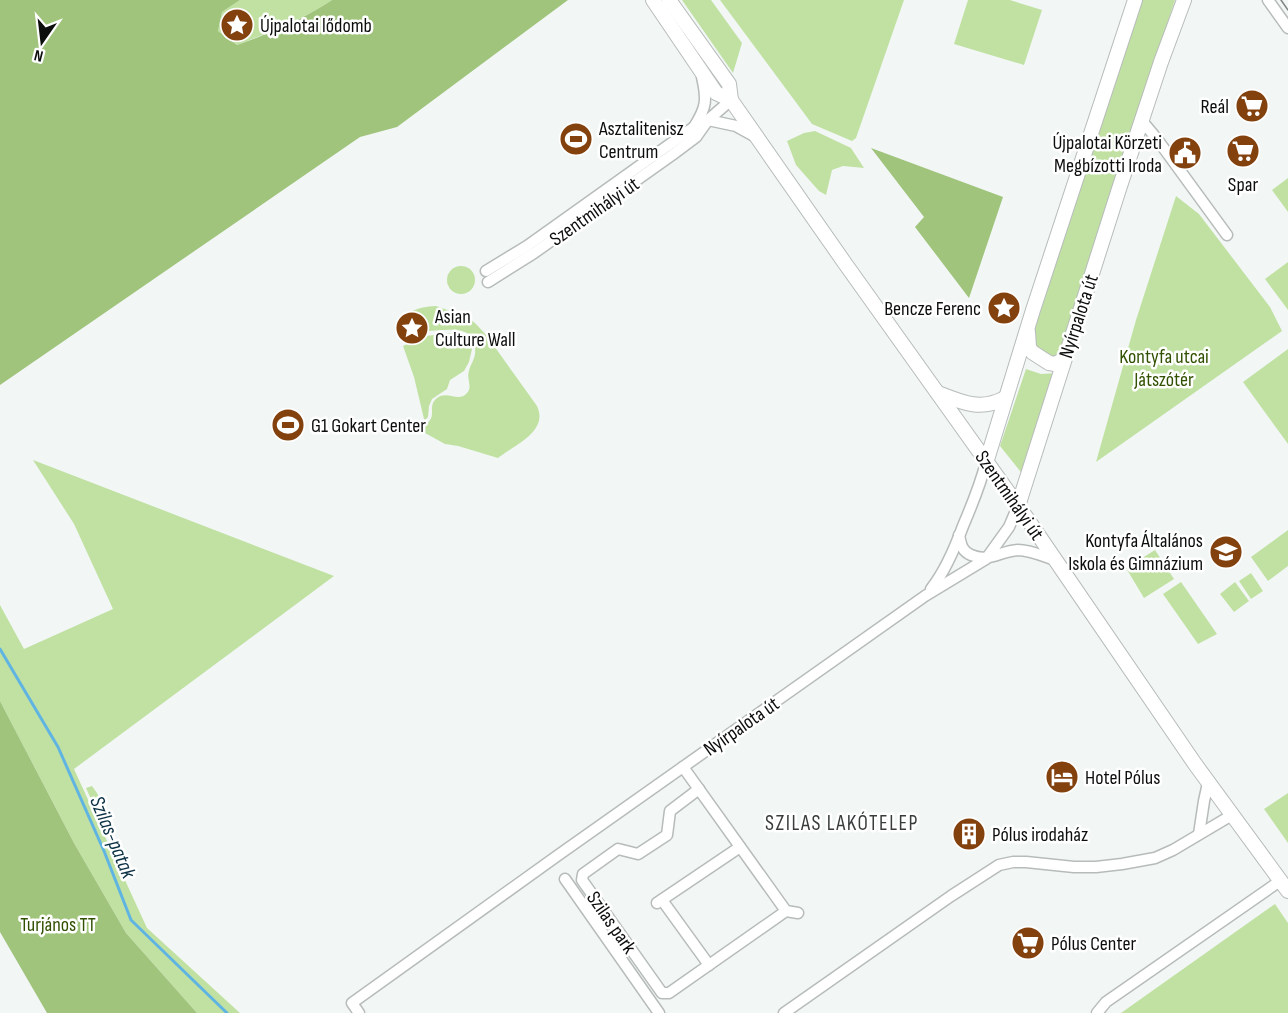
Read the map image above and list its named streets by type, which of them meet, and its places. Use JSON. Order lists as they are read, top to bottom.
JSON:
{
  "streets": {
    "main road": ["Szentmihályi út", "Nyírpalota út"],
    "street": ["Szilas park"]
  },
  "crossings": [
    ["Szentmihályi út", "Nyírpalota út"]
  ],
  "districts": ["SZILAS LAKÓTELEP"],
  "water": ["Szilas-patak"],
  "parks": ["Kontyfa utcai Játszótér", "Turjános TT"],
  "places": {
    "place": ["Újpalotai lődomb", "Bencze Ferenc", "Asian Culture Wall"],
    "supermarket": ["Reál", "Spar", "Pólus Center"],
    "sports": ["Asztalitenisz Centrum", "G1 Gokart Center"],
    "public building": ["Újpalotai Körzeti Megbízotti Iroda"],
    "school or university": ["Kontyfa Általános Iskola és Gimnázium"],
    "hotel": ["Hotel Pólus"],
    "building": ["Pólus irodaház"]
  },
  "north": "bottom"
}
